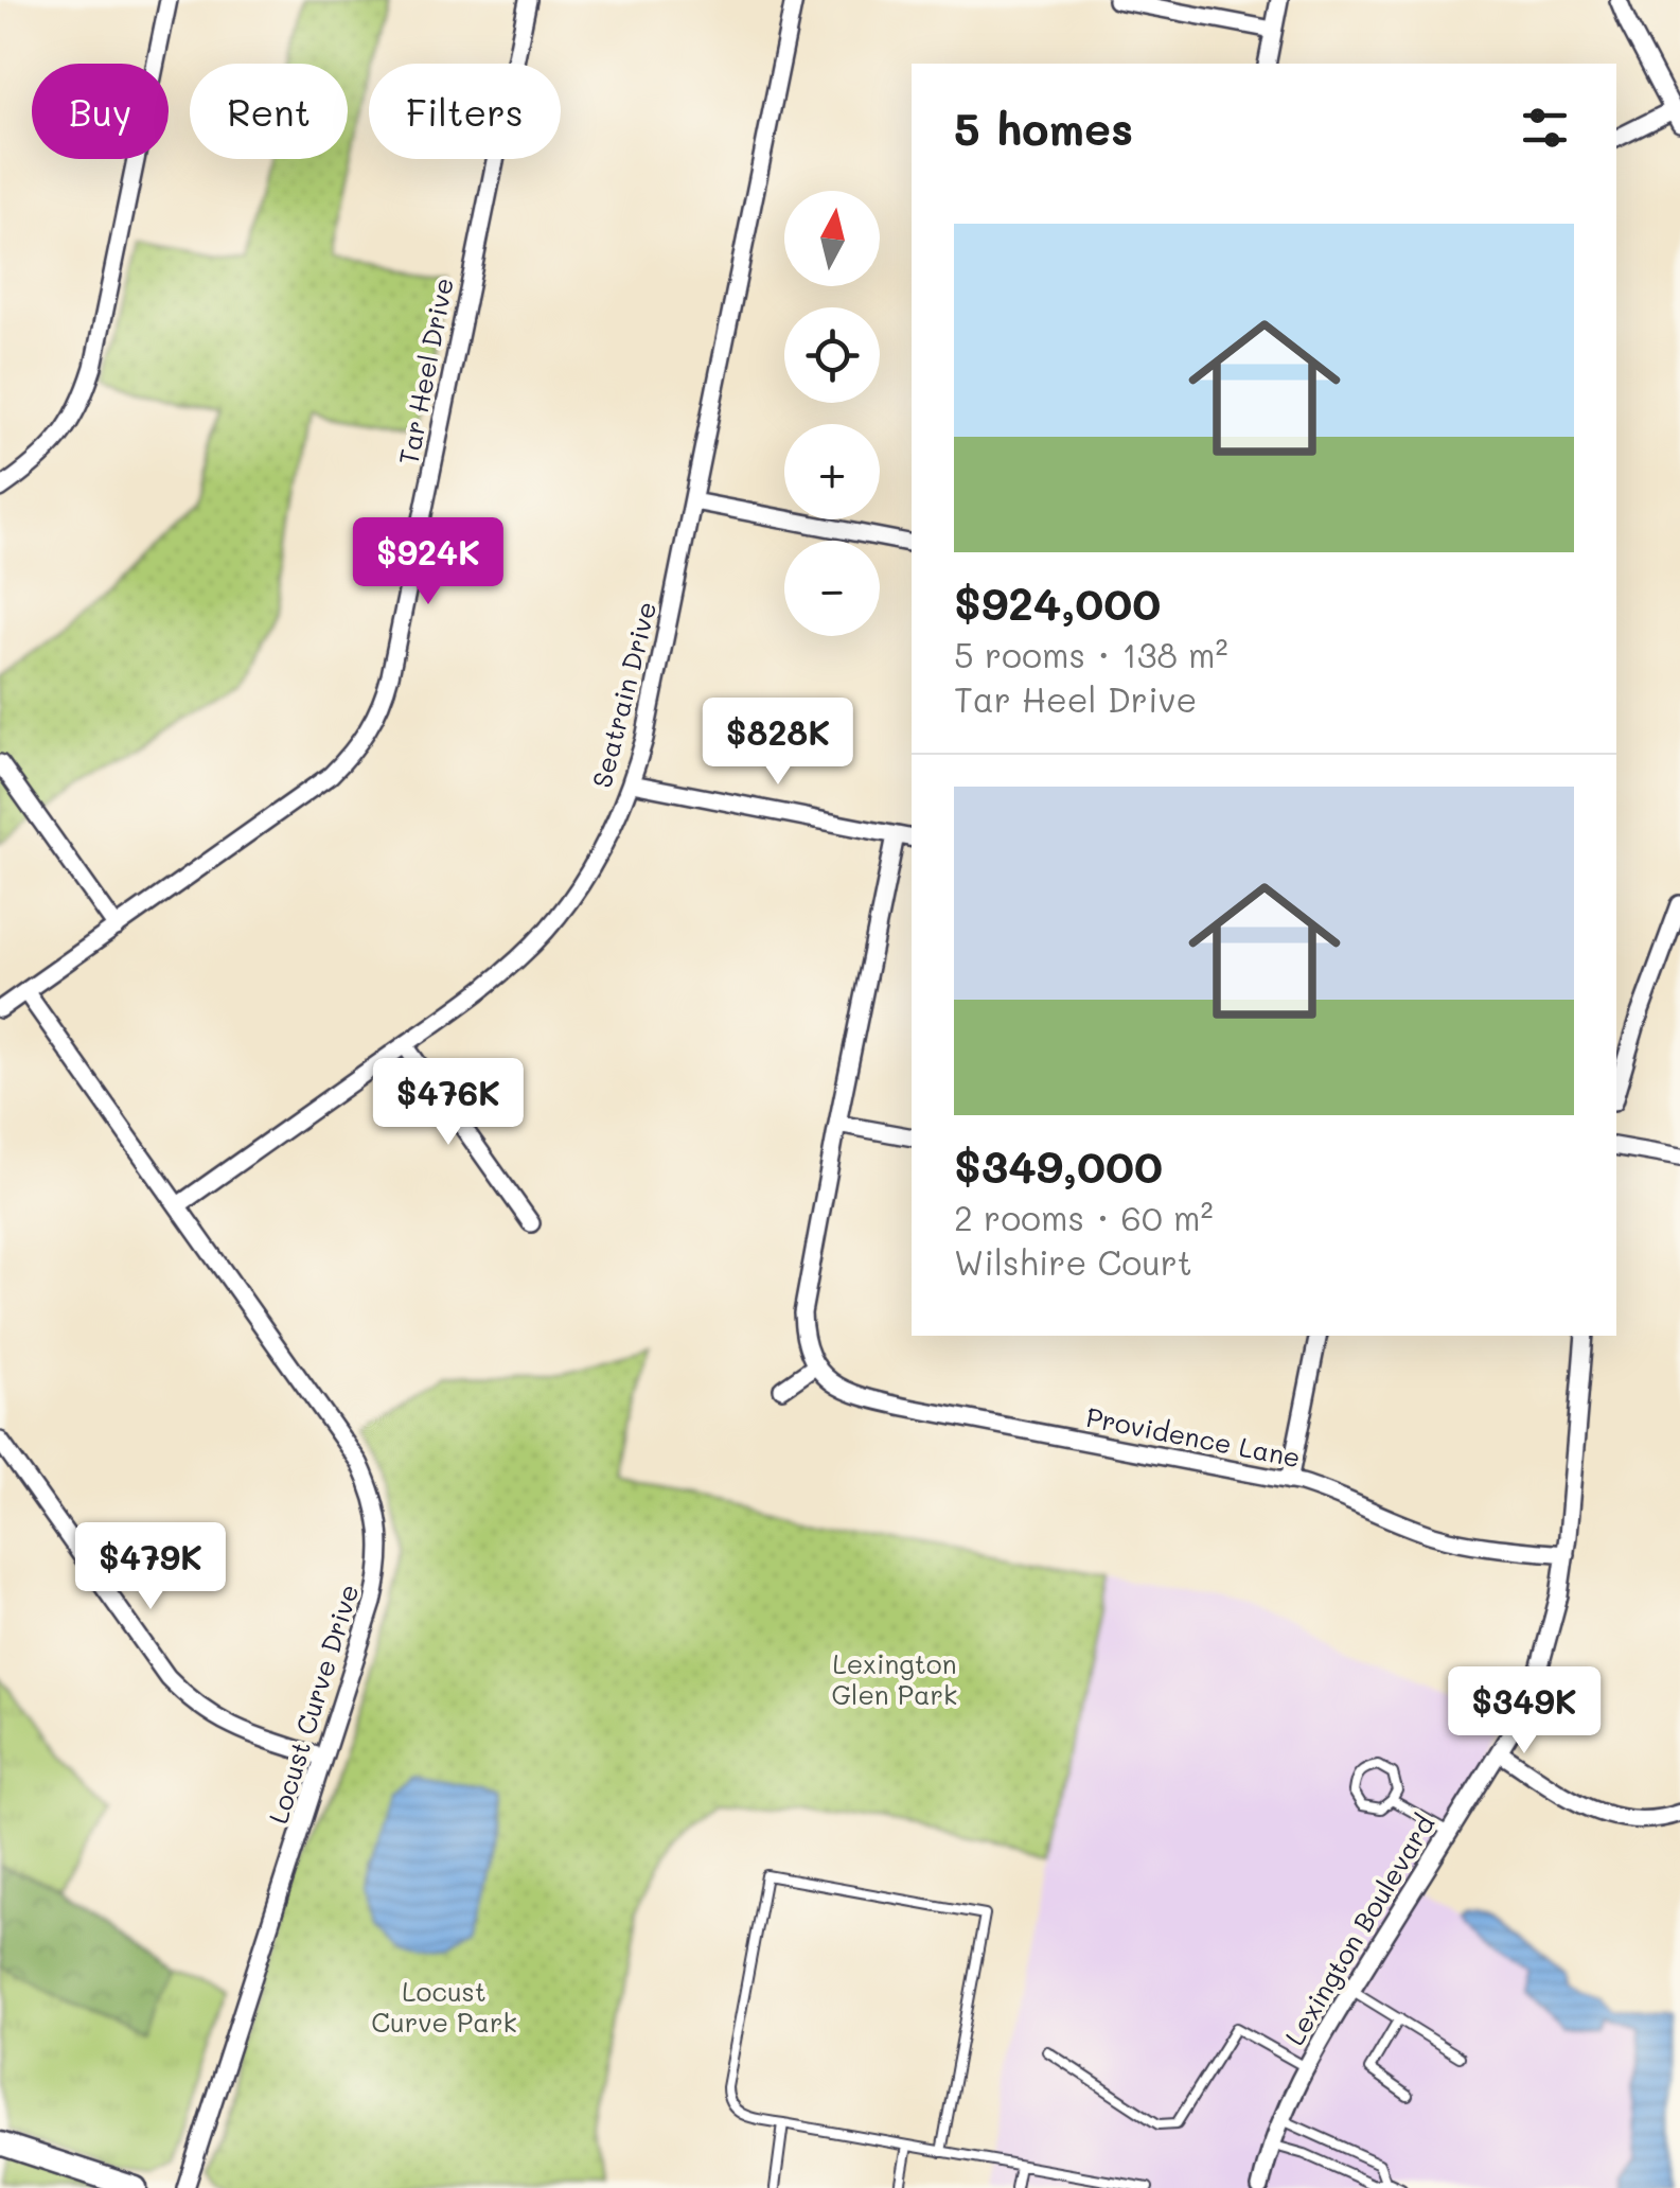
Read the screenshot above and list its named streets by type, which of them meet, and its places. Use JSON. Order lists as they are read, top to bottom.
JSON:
{
  "streets": {
    "street": [
      "Tar Heel Drive",
      "Seatrain Drive",
      "Providence Lane",
      "Locust Curve Drive",
      "Lexington Boulevard"
    ]
  },
  "crossings": [
    ["Tar Heel Drive", "Locust Curve Drive"],
    ["Seatrain Drive", "Locust Curve Drive"],
    ["Providence Lane", "Lexington Boulevard"]
  ],
  "parks": ["Lexington Glen Park", "Locust Curve Park"],
  "north": "top",
  "page": {
    "chip": ["Buy", "Rent", "Filters"],
    "heading": "5 homes",
    "map_buttons": ["+", "−"],
    "list": [
      {
        "name": "$924,000",
        "note": "5 rooms · 138 m² · Tar Heel Drive"
      },
      {
        "name": "$349,000",
        "note": "2 rooms · 60 m² · Wilshire Court"
      }
    ],
    "price": [
      "$924K",
      "$828K",
      "$476K",
      "$479K",
      "$349K"
    ]
  }
}
